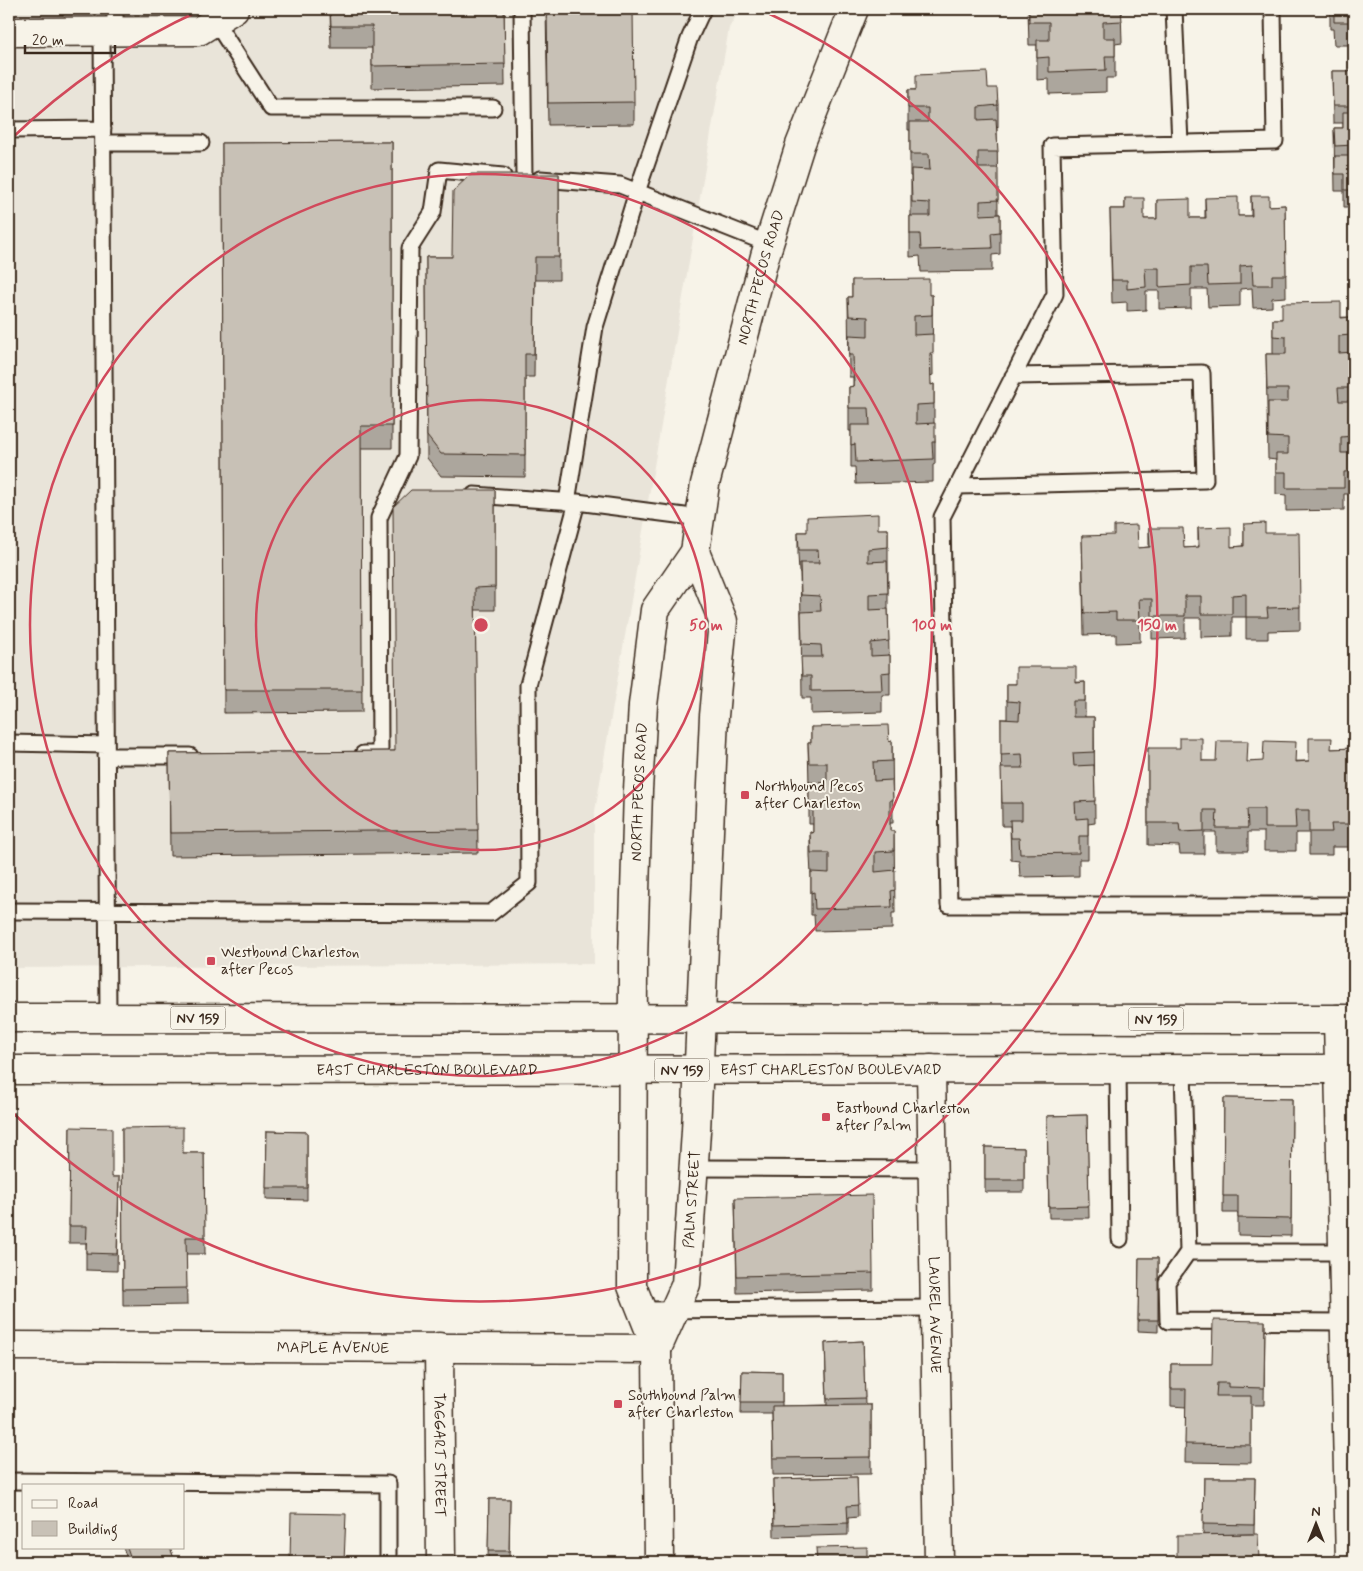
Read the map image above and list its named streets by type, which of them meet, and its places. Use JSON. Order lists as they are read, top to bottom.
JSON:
{
  "streets": {
    "main road": [
      "NORTH PECOS ROAD",
      "NV 159",
      "EAST CHARLESTON BOULEVARD",
      "PALM STREET",
      "LAUREL AVENUE",
      "MAPLE AVENUE",
      "TAGGART STREET"
    ]
  },
  "crossings": [
    ["NORTH PECOS ROAD", "EAST CHARLESTON BOULEVARD"],
    ["NORTH PECOS ROAD", "PALM STREET"],
    ["EAST CHARLESTON BOULEVARD", "PALM STREET"],
    ["EAST CHARLESTON BOULEVARD", "LAUREL AVENUE"],
    ["PALM STREET", "MAPLE AVENUE"],
    ["MAPLE AVENUE", "TAGGART STREET"]
  ],
  "places": {
    "transit": [
      "Northbound Pecos after Charleston",
      "Westbound Charleston after Pecos",
      "Eastbound Charleston after Palm",
      "Southbound Palm after Charleston"
    ]
  },
  "legend": ["Road", "Building"],
  "scale_bar": "20 m",
  "north": "top",
  "rings": ["50 m", "100 m", "150 m"]
}
